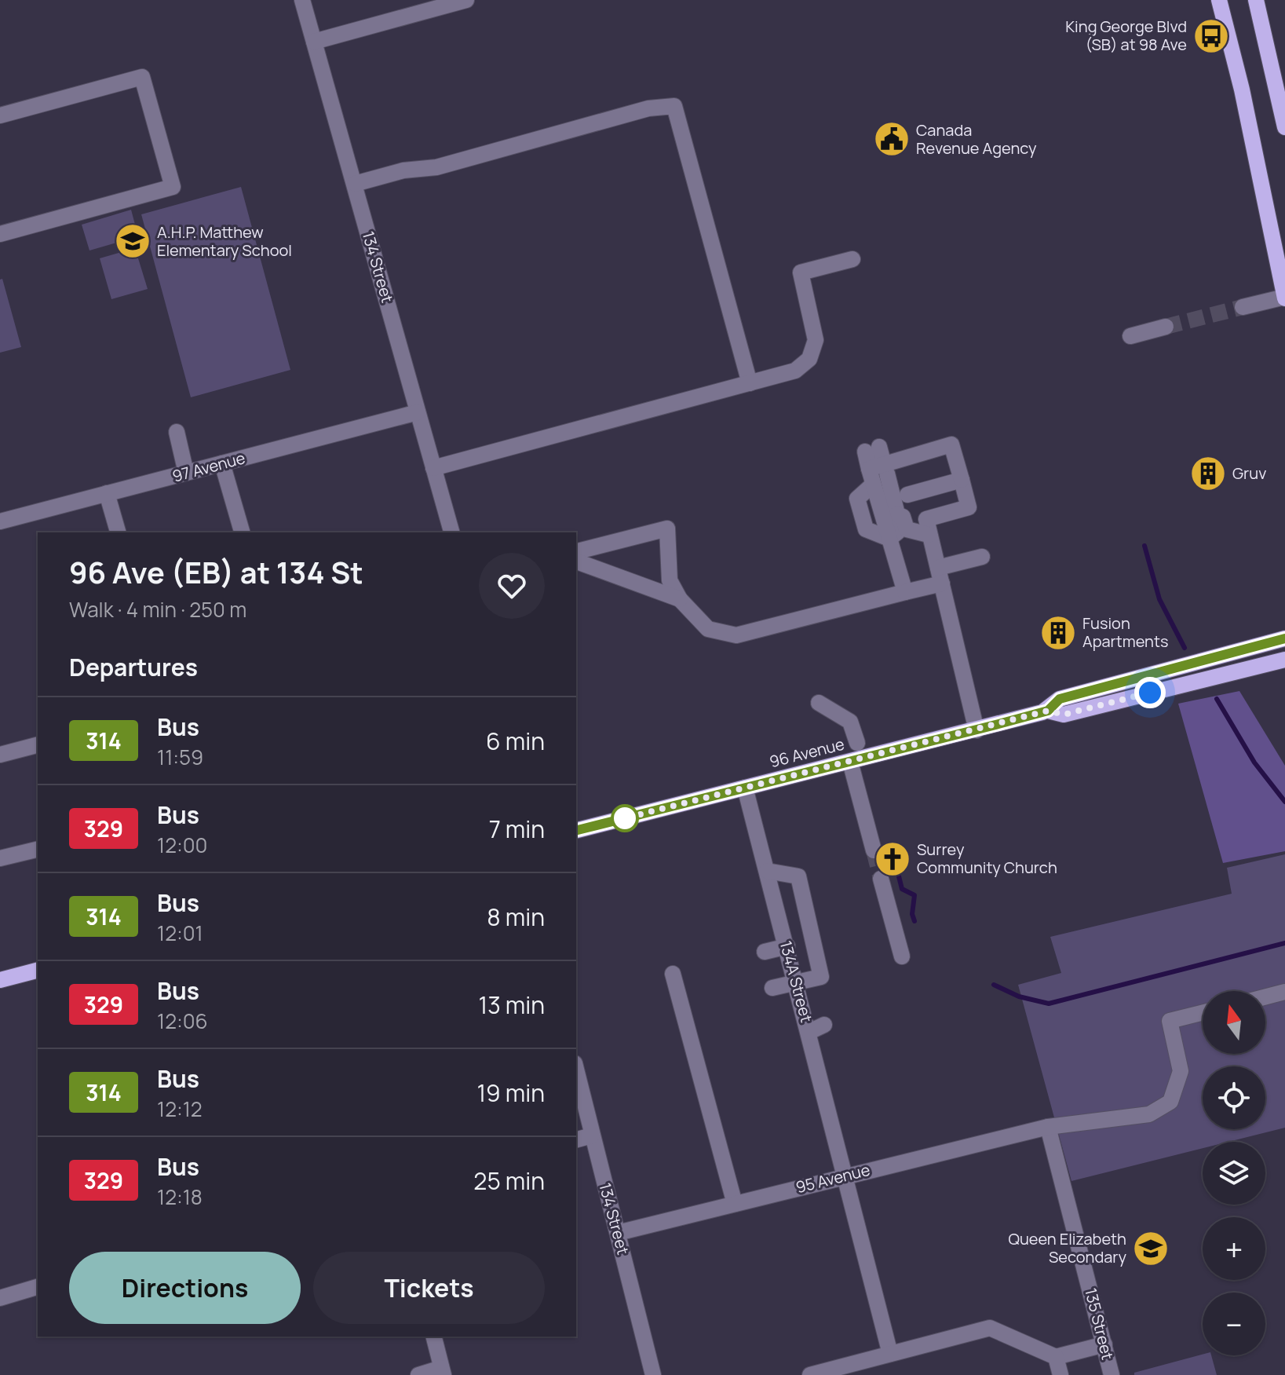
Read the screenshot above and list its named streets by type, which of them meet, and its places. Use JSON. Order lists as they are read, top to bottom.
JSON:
{
  "streets": {
    "main road": ["96 Avenue"],
    "street": [
      "134 Street",
      "97 Avenue",
      "134A Street",
      "95 Avenue",
      "135 Street"
    ]
  },
  "crossings": [
    ["134 Street", "97 Avenue"],
    ["134 Street", "95 Avenue"],
    ["96 Avenue", "134A Street"],
    ["134A Street", "95 Avenue"],
    ["95 Avenue", "135 Street"]
  ],
  "places": {
    "bus stop": ["King George Blvd (SB) at 98 Ave"],
    "public building": ["Canada Revenue Agency"],
    "school or university": ["A.H.P. Matthew Elementary School", "Queen Elizabeth Secondary"],
    "building": ["Gruv", "Fusion Apartments"],
    "church": ["Surrey Community Church"]
  },
  "lines": ["bus line 314"],
  "north": "top",
  "page": {
    "heading": [
      ["96 Ave (EB) at 134 St", "Walk · 4 min · 250 m"],
      "Departures"
    ],
    "list": [
      {
        "mark": "314",
        "name": "Bus",
        "note": "11:59",
        "value": "6 min"
      },
      {
        "mark": "329",
        "name": "Bus",
        "note": "12:00",
        "value": "7 min"
      },
      {
        "mark": "314",
        "name": "Bus",
        "note": "12:01",
        "value": "8 min"
      },
      {
        "mark": "329",
        "name": "Bus",
        "note": "12:06",
        "value": "13 min"
      },
      {
        "mark": "314",
        "name": "Bus",
        "note": "12:12",
        "value": "19 min"
      },
      {
        "mark": "329",
        "name": "Bus",
        "note": "12:18",
        "value": "25 min"
      }
    ],
    "map_buttons": ["+", "−"],
    "buttons": ["Directions", "Tickets"]
  }
}
